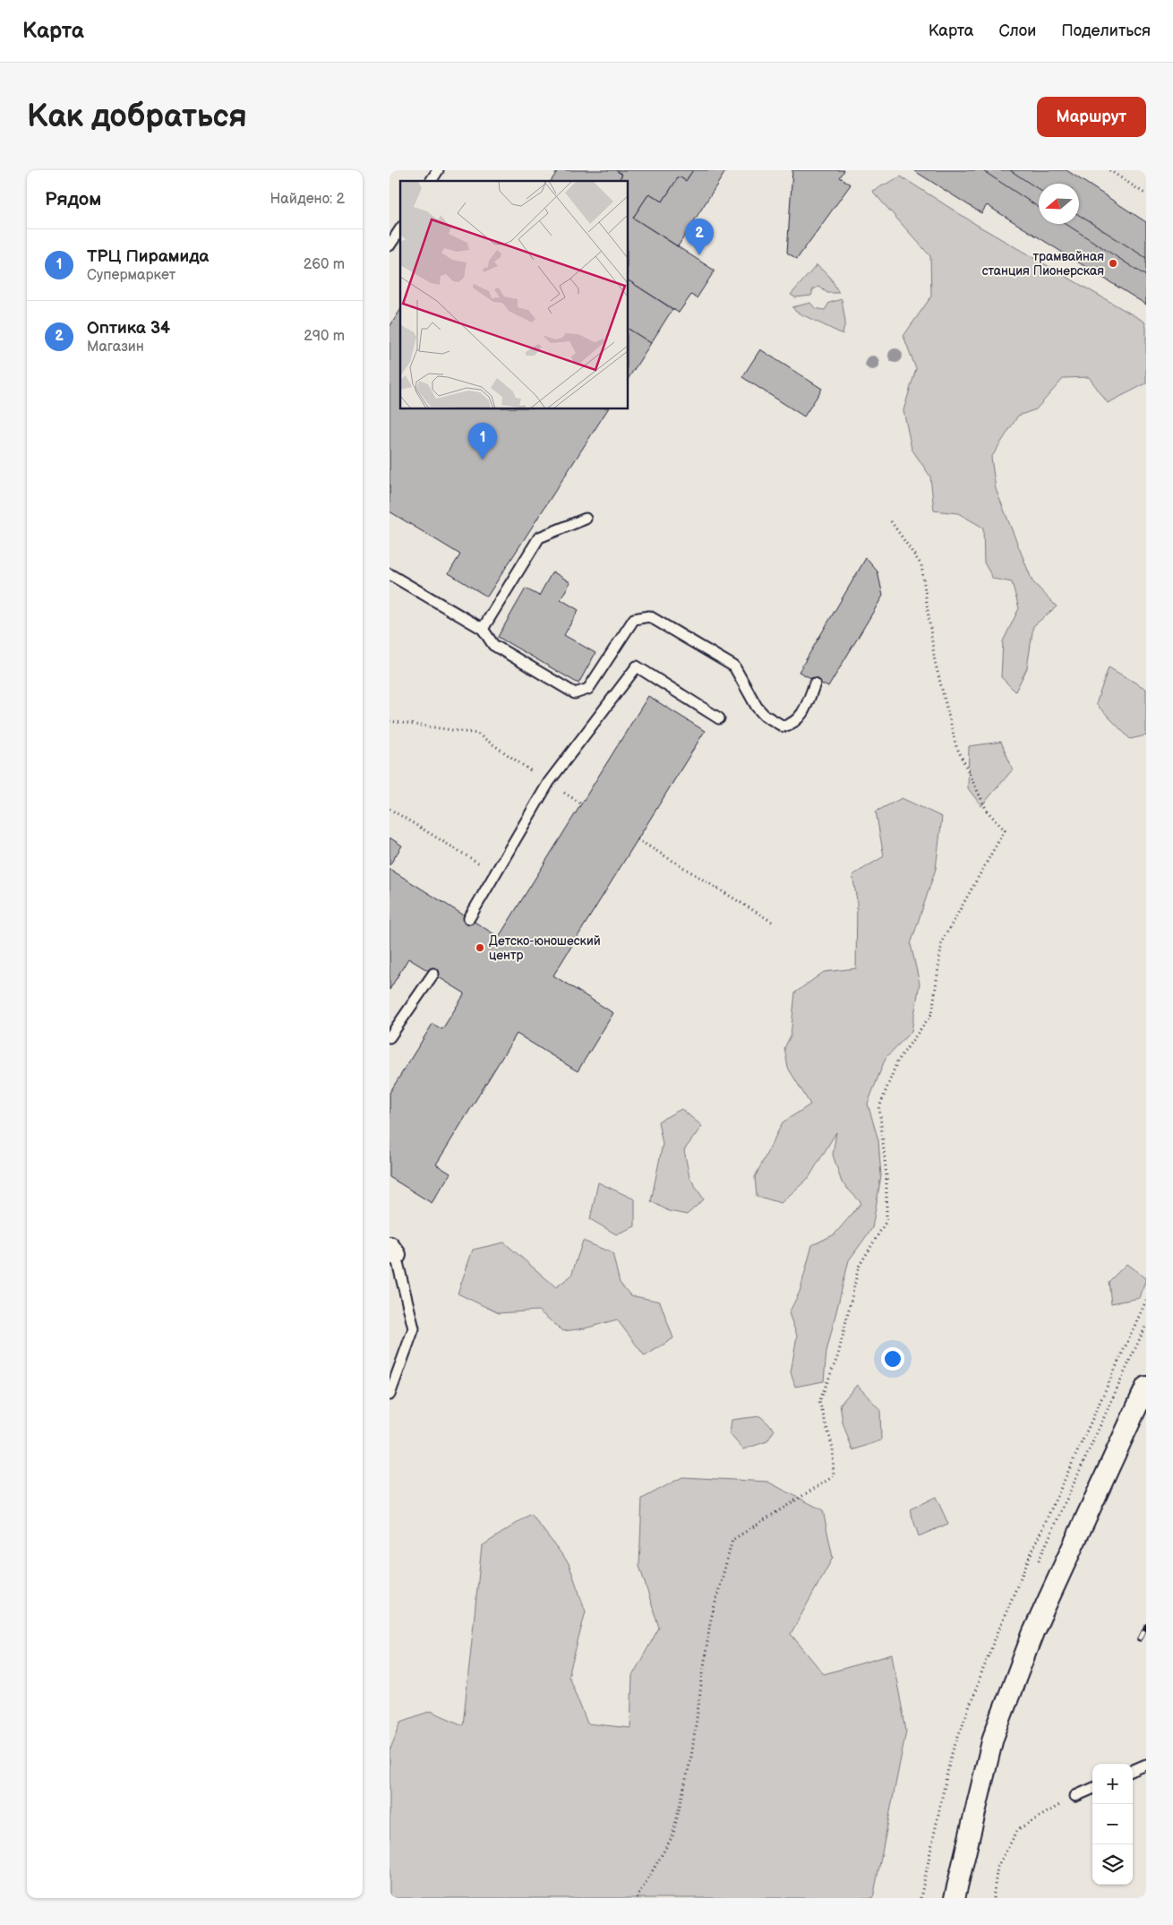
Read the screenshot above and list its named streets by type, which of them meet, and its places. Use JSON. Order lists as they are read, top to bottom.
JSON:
{
  "places": ["трамвайная станция Пионерская", "Детско-юношеский центр"],
  "north": "left",
  "page": {
    "header": "Карта",
    "nav": ["Карта", "Слои", "Поделиться"],
    "buttons": "Маршрут",
    "title": "Как добраться",
    "heading": ["Рядом", "Найдено: 2"],
    "pins": ["2", "1"],
    "list": [
      {
        "mark": "1",
        "name": "ТРЦ Пирамида",
        "note": "Супермаркет",
        "value": "260 m"
      },
      {
        "mark": "2",
        "name": "Оптика 34",
        "note": "Магазин",
        "value": "290 m"
      }
    ],
    "map_buttons": ["+", "−"]
  }
}
